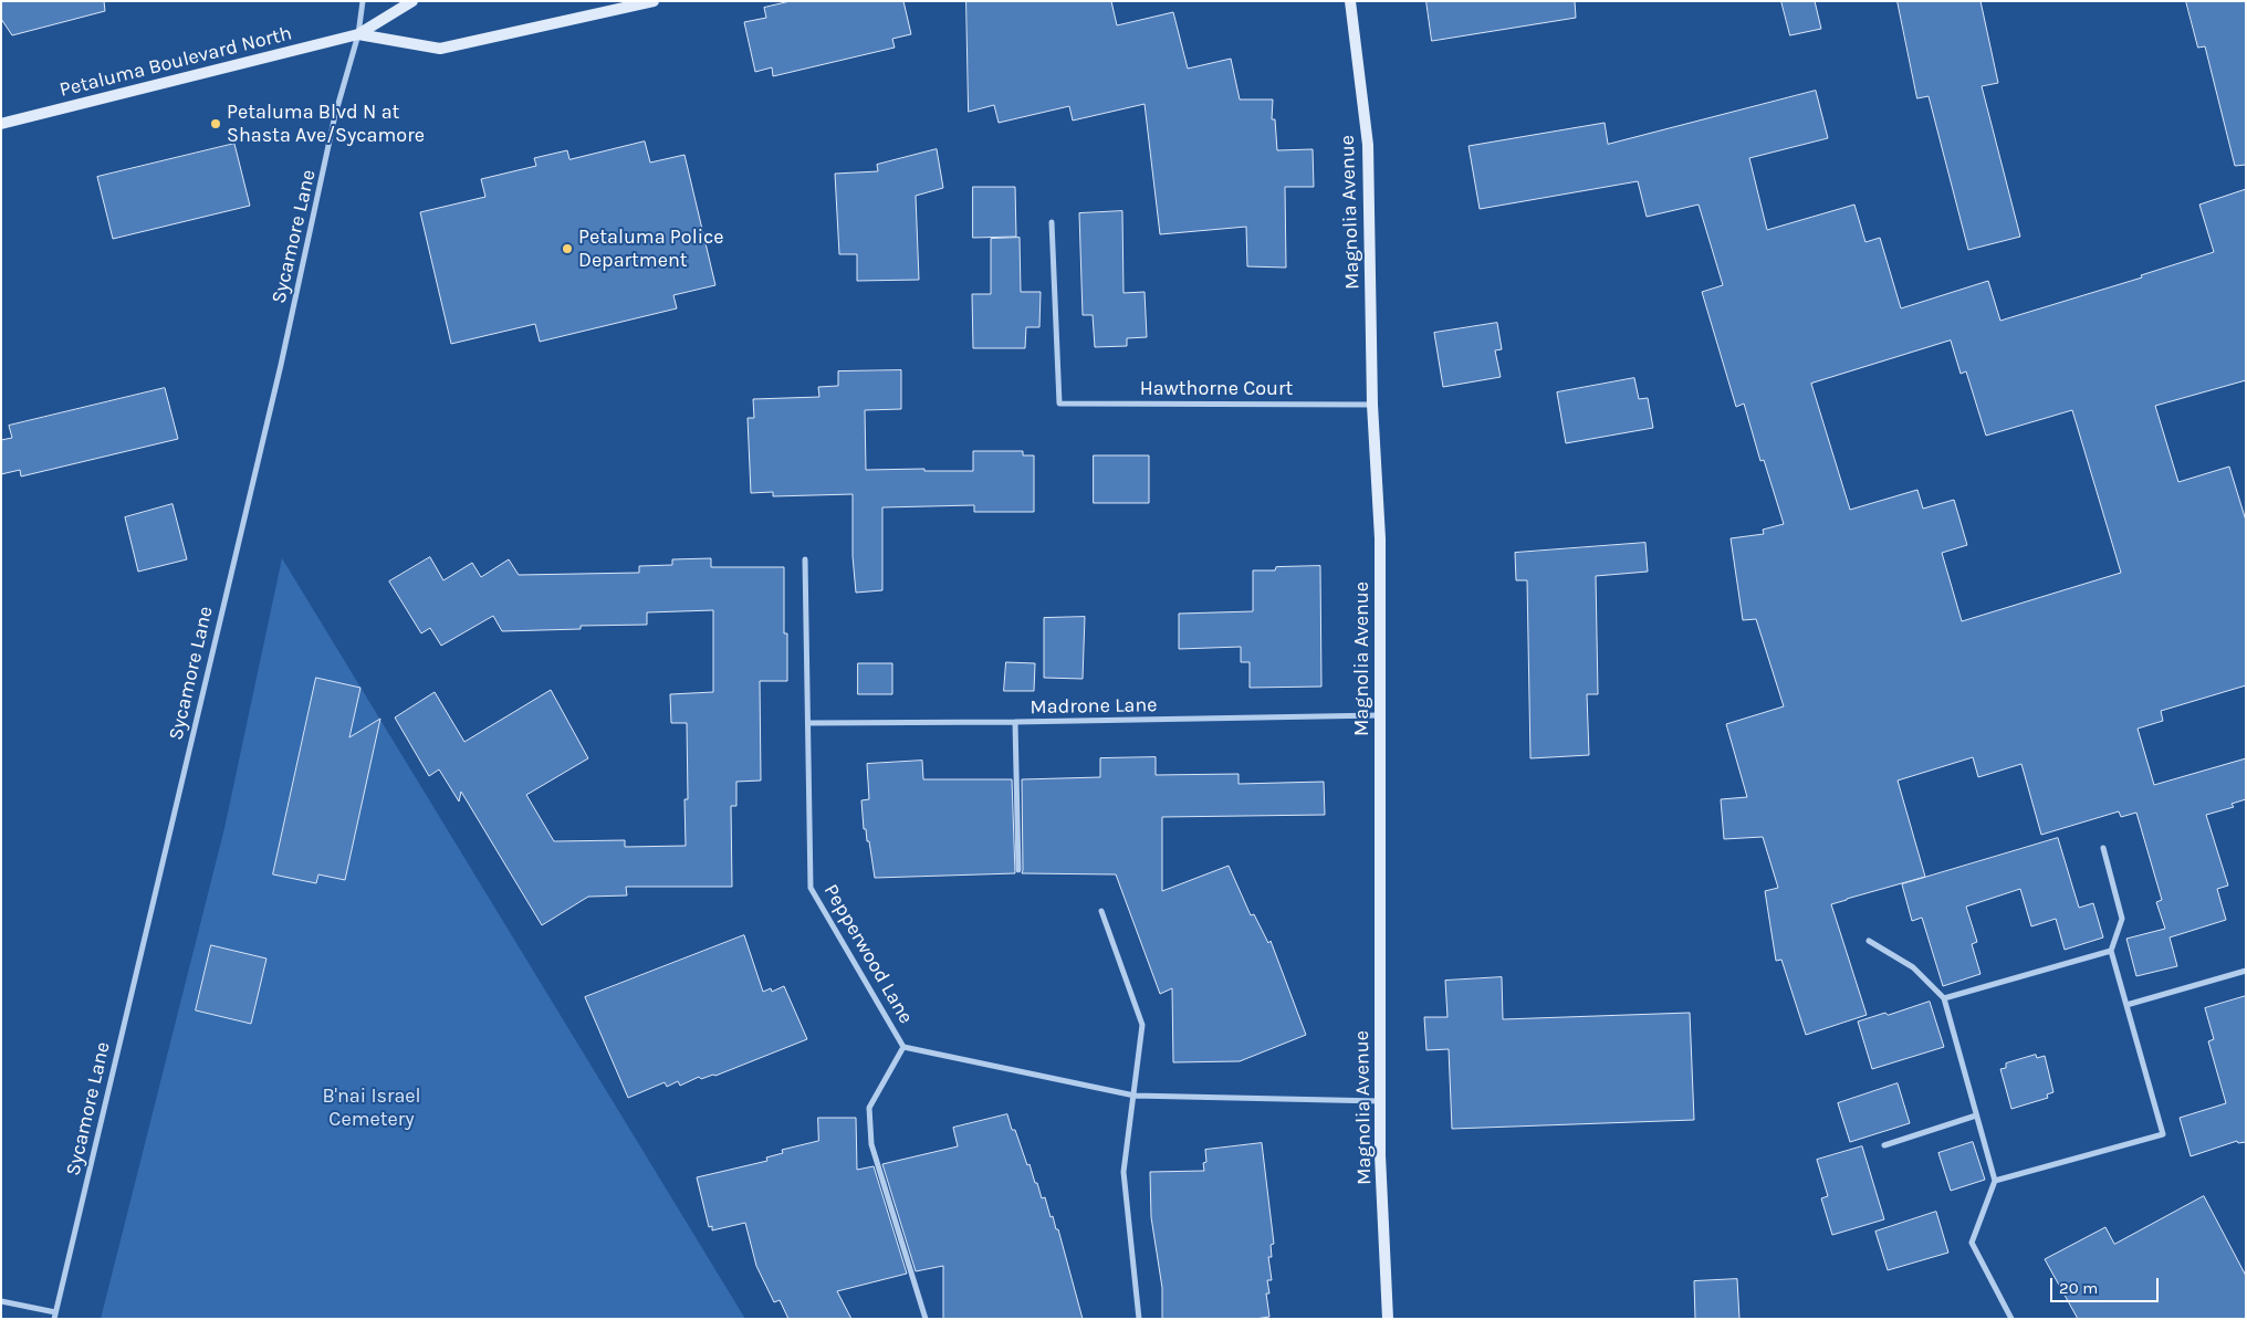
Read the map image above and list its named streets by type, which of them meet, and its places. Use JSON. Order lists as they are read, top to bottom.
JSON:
{
  "streets": {
    "street": [
      "Petaluma Boulevard North",
      "Magnolia Avenue",
      "Sycamore Lane",
      "Hawthorne Court",
      "Madrone Lane",
      "Pepperwood Lane"
    ]
  },
  "crossings": [
    ["Petaluma Boulevard North", "Sycamore Lane"],
    ["Magnolia Avenue", "Hawthorne Court"],
    ["Magnolia Avenue", "Madrone Lane"],
    ["Magnolia Avenue", "Pepperwood Lane"],
    ["Madrone Lane", "Pepperwood Lane"]
  ],
  "parks": ["B'nai Israel Cemetery"],
  "places": ["Petaluma Blvd N at Shasta Ave/Sycamore", "Petaluma Police Department"],
  "scale_bar": "20 m"
}
